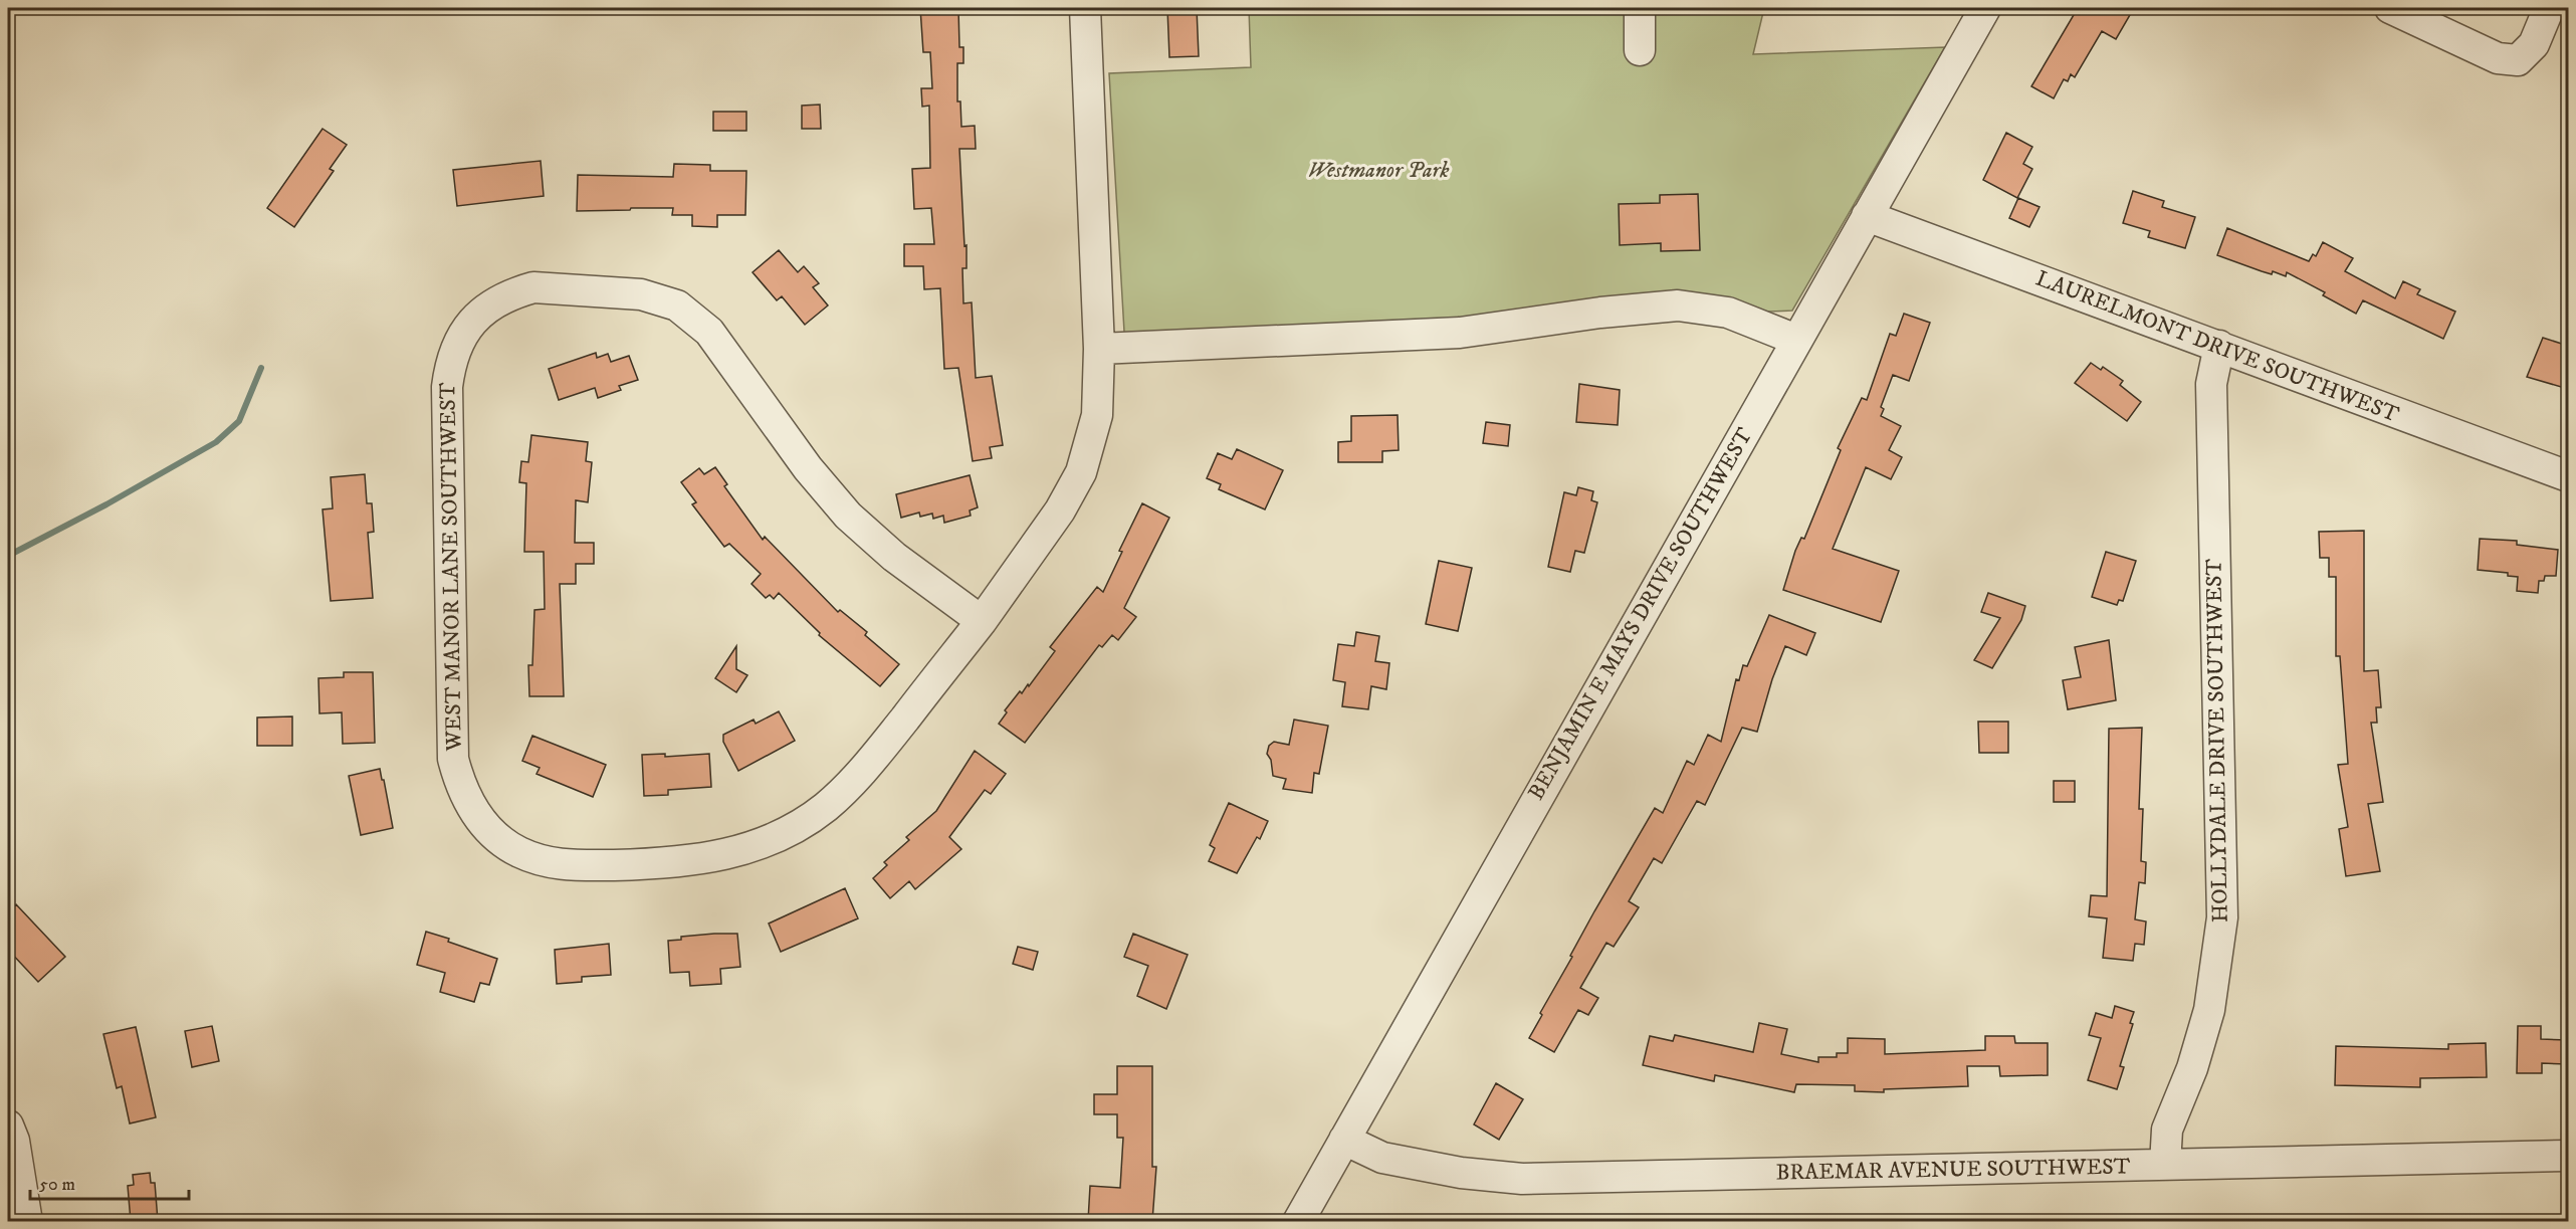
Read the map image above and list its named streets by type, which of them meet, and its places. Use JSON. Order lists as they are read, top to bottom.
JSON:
{
  "streets": {
    "street": [
      "LAURELMONT DRIVE SOUTHWEST",
      "WEST MANOR LANE SOUTHWEST",
      "BENJAMIN E MAYS DRIVE SOUTHWEST",
      "HOLLYDALE DRIVE SOUTHWEST",
      "BRAEMAR AVENUE SOUTHWEST"
    ]
  },
  "crossings": [
    ["LAURELMONT DRIVE SOUTHWEST", "BENJAMIN E MAYS DRIVE SOUTHWEST"],
    ["LAURELMONT DRIVE SOUTHWEST", "HOLLYDALE DRIVE SOUTHWEST"],
    ["BENJAMIN E MAYS DRIVE SOUTHWEST", "BRAEMAR AVENUE SOUTHWEST"],
    ["HOLLYDALE DRIVE SOUTHWEST", "BRAEMAR AVENUE SOUTHWEST"]
  ],
  "parks": ["Westmanor Park"],
  "scale_bar": "50 m"
}
